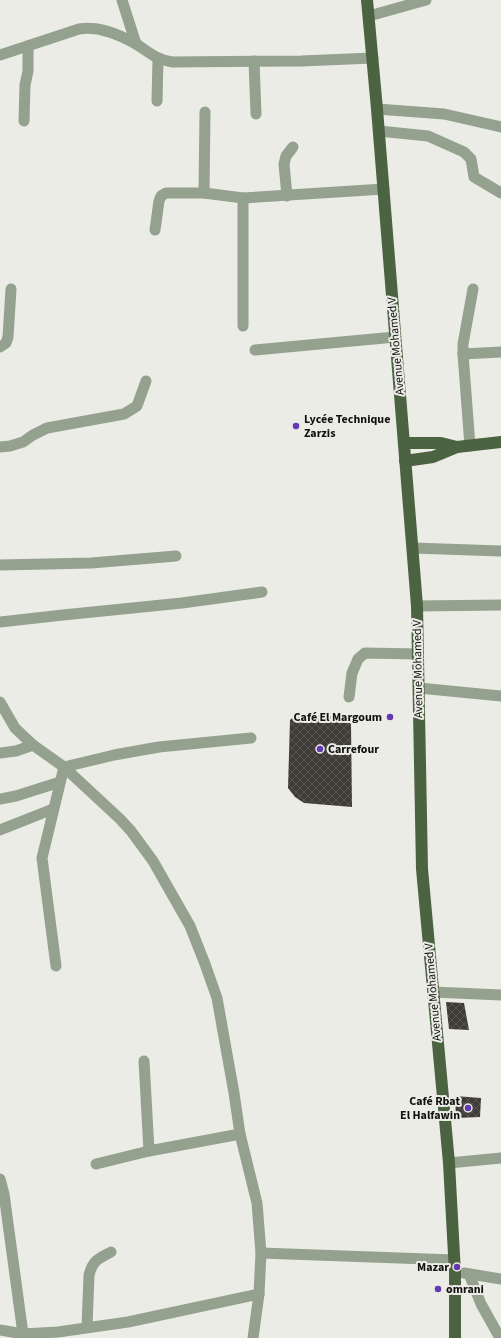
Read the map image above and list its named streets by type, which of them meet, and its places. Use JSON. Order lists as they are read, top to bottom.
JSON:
{
  "streets": {
    "main road": ["Avenue Mohamed V"]
  },
  "places": [
    "Lycée Technique Zarzis",
    "Café El Margoum",
    "Carrefour",
    "Café Rbat El Halfawin",
    "Mazar",
    "omrani"
  ]
}
